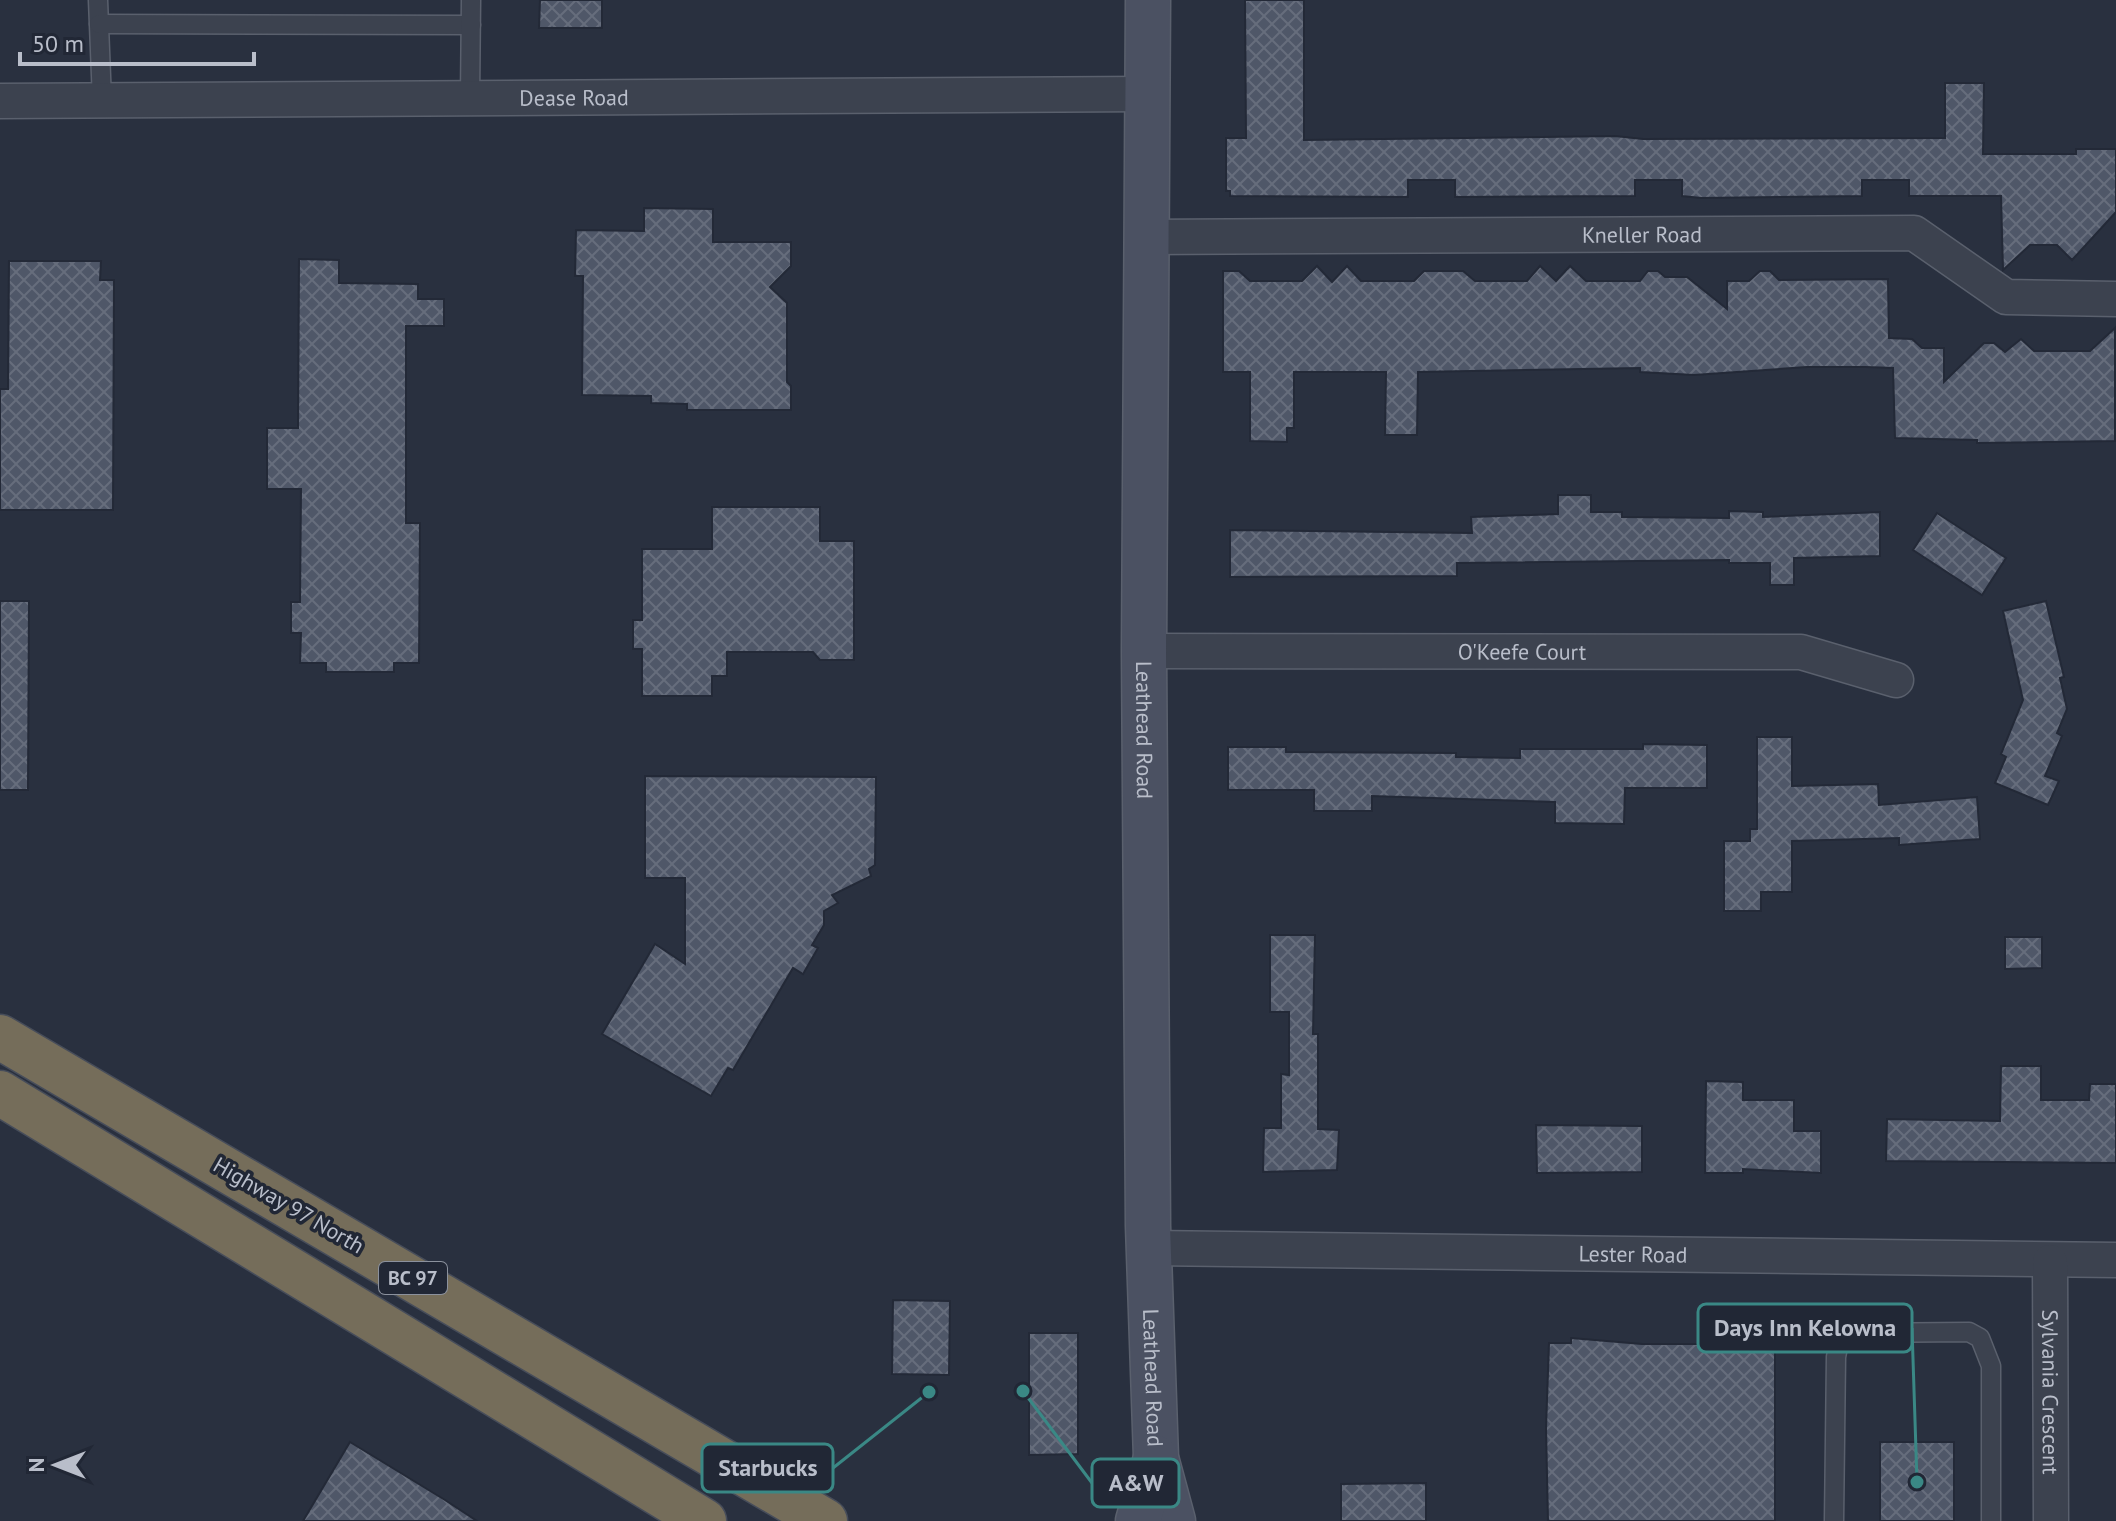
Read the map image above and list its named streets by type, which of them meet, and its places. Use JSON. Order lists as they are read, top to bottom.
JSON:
{
  "streets": {
    "highway": ["Highway 97 North", "BC 97"],
    "street": [
      "Dease Road",
      "Kneller Road",
      "O'Keefe Court",
      "Leathead Road",
      "Lester Road",
      "Sylvania Crescent"
    ]
  },
  "crossings": [
    ["Dease Road", "Leathead Road"],
    ["Kneller Road", "Leathead Road"],
    ["O'Keefe Court", "Leathead Road"],
    ["Leathead Road", "Lester Road"],
    ["Lester Road", "Sylvania Crescent"]
  ],
  "places": ["A&W", "Starbucks", "Days Inn Kelowna"],
  "scale_bar": "50 m",
  "north": "left"
}
